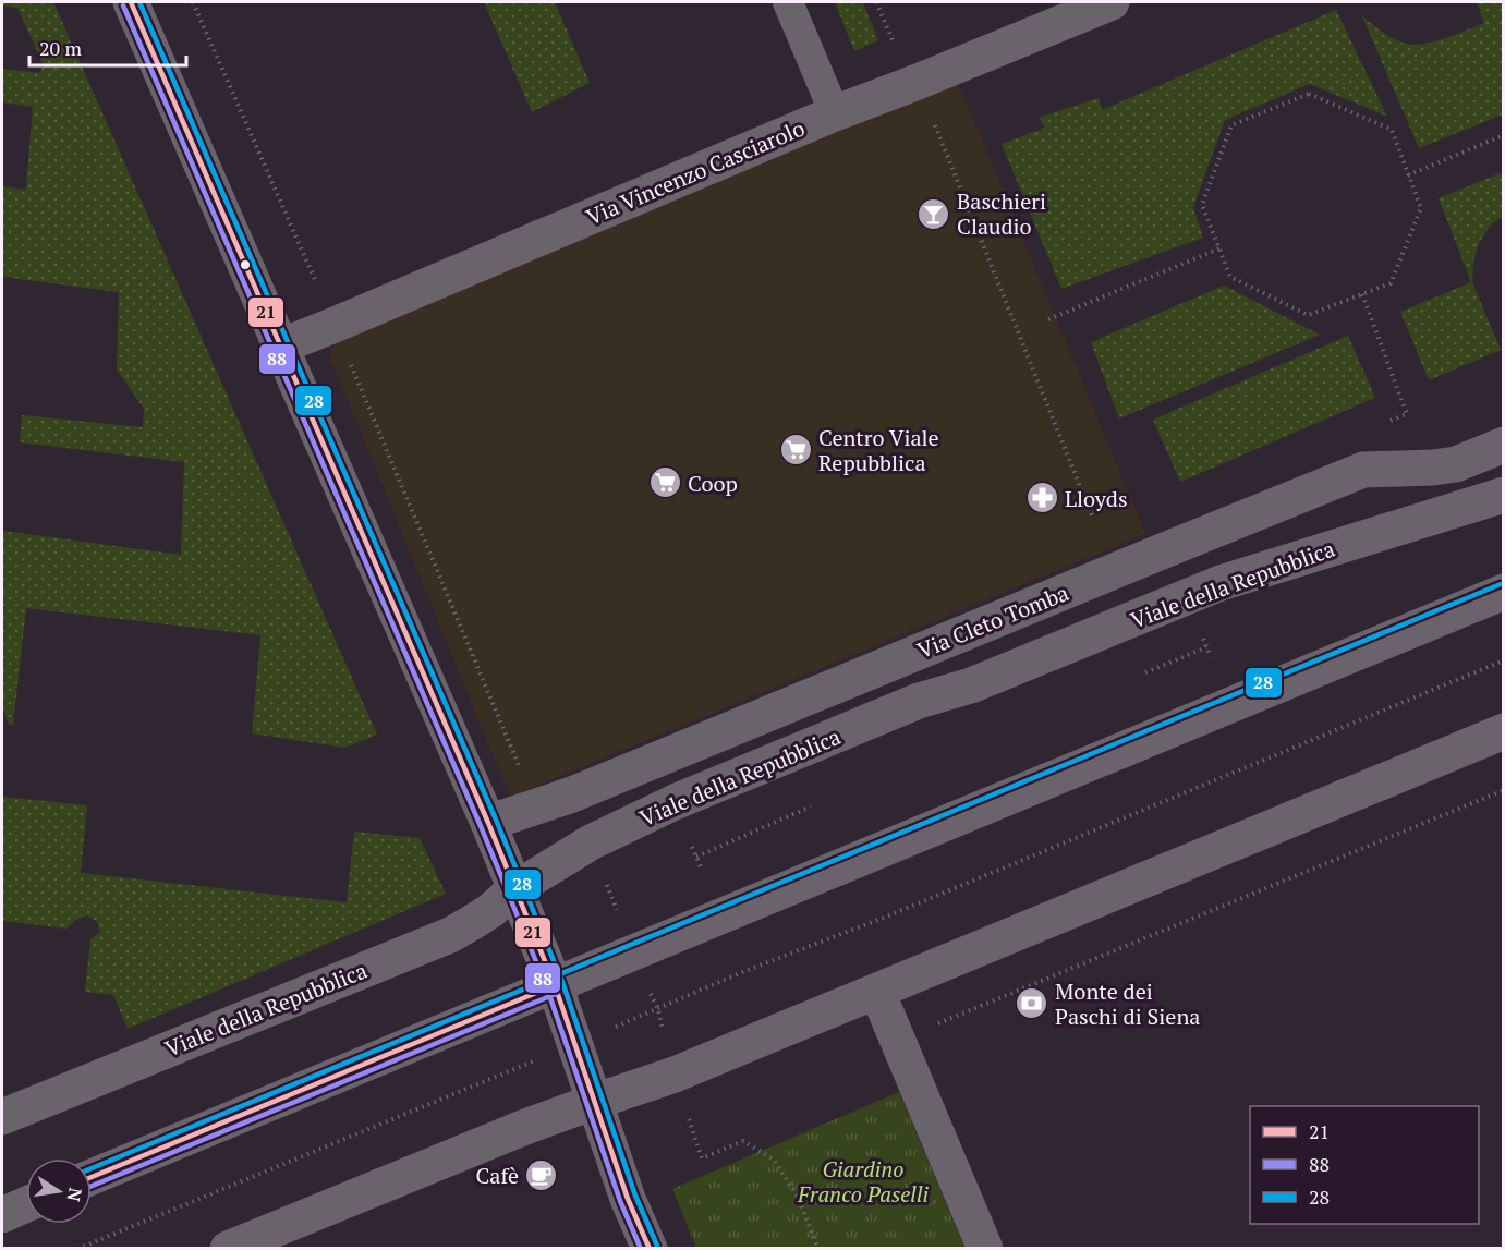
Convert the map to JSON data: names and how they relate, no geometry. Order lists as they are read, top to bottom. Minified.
{"streets":{"street":["Via Vincenzo Casciarolo","Viale della Repubblica","Via Cleto Tomba"]},"parks":["Giardino Franco Paselli"],"places":{"bar":["Baschieri Claudio"],"supermarket":["Centro Viale Repubblica","Coop"],"pharmacy":["Lloyds"],"bank":["Monte dei Paschi di Siena"],"cafe":["Cafè"]},"lines":["transit line 21","transit line 28","transit line 88"],"legend":["21","88","28"],"scale_bar":"20 m","north":"right"}
